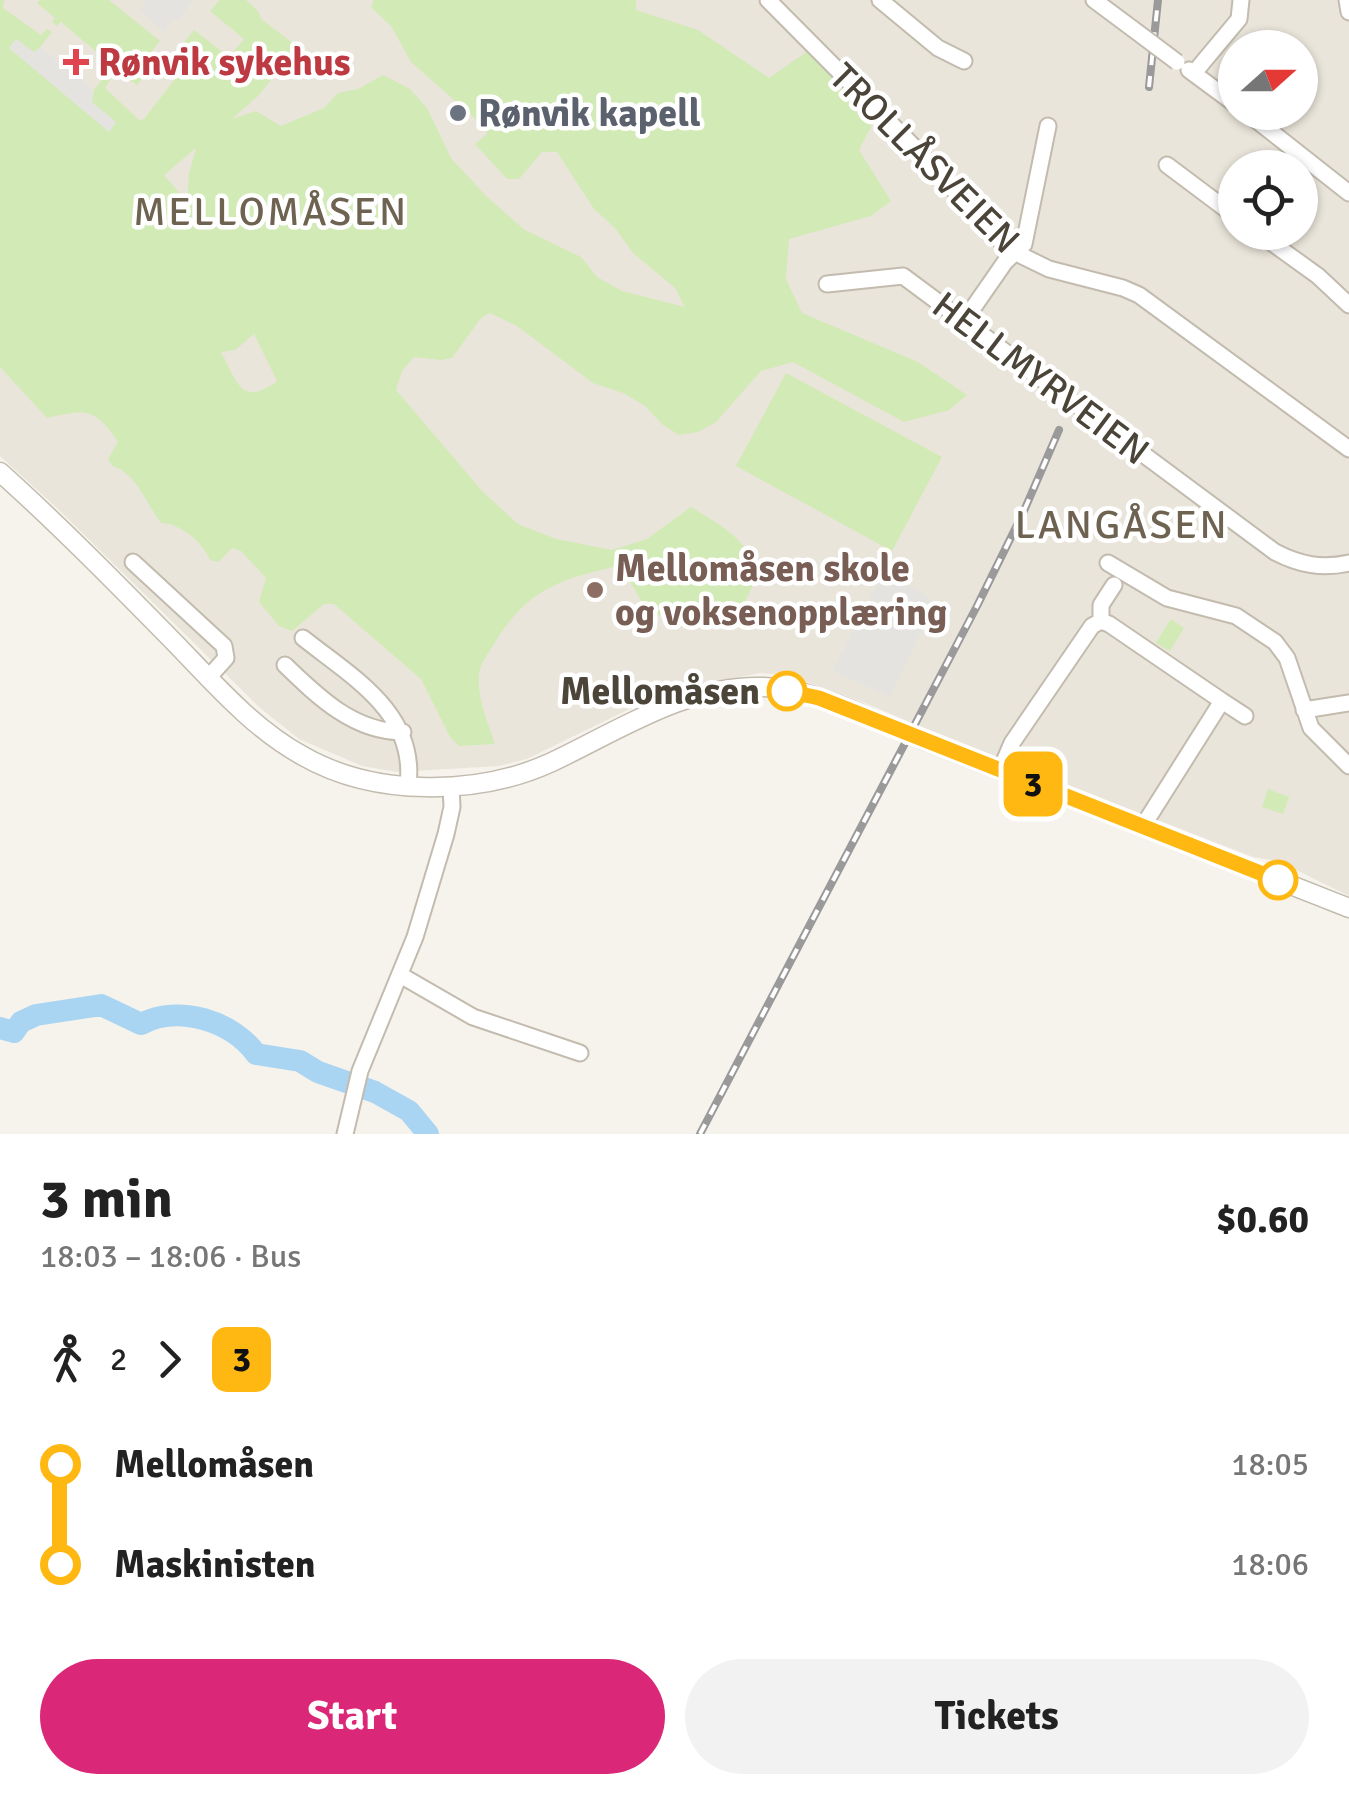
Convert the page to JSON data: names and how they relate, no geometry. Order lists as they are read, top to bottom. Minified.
{"streets":{"street":["TROLLÅSVEIEN","HELLMYRVEIEN"]},"districts":["MELLOMÅSEN","LANGÅSEN"],"places":{"health":["Rønvik sykehus"],"other":["Rønvik kapell","Mellomåsen skole og voksenopplæring","Mellomåsen"]},"lines":["bus line 3"],"north":"right","page":{"on_map":"3","heading":["3 min","18:03 – 18:06 · Bus","$0.60"],"legs":["2","3"],"list":[{"name":"Mellomåsen","value":"18:05"},{"name":"Maskinisten","value":"18:06"}],"buttons":["Start","Tickets"]}}
